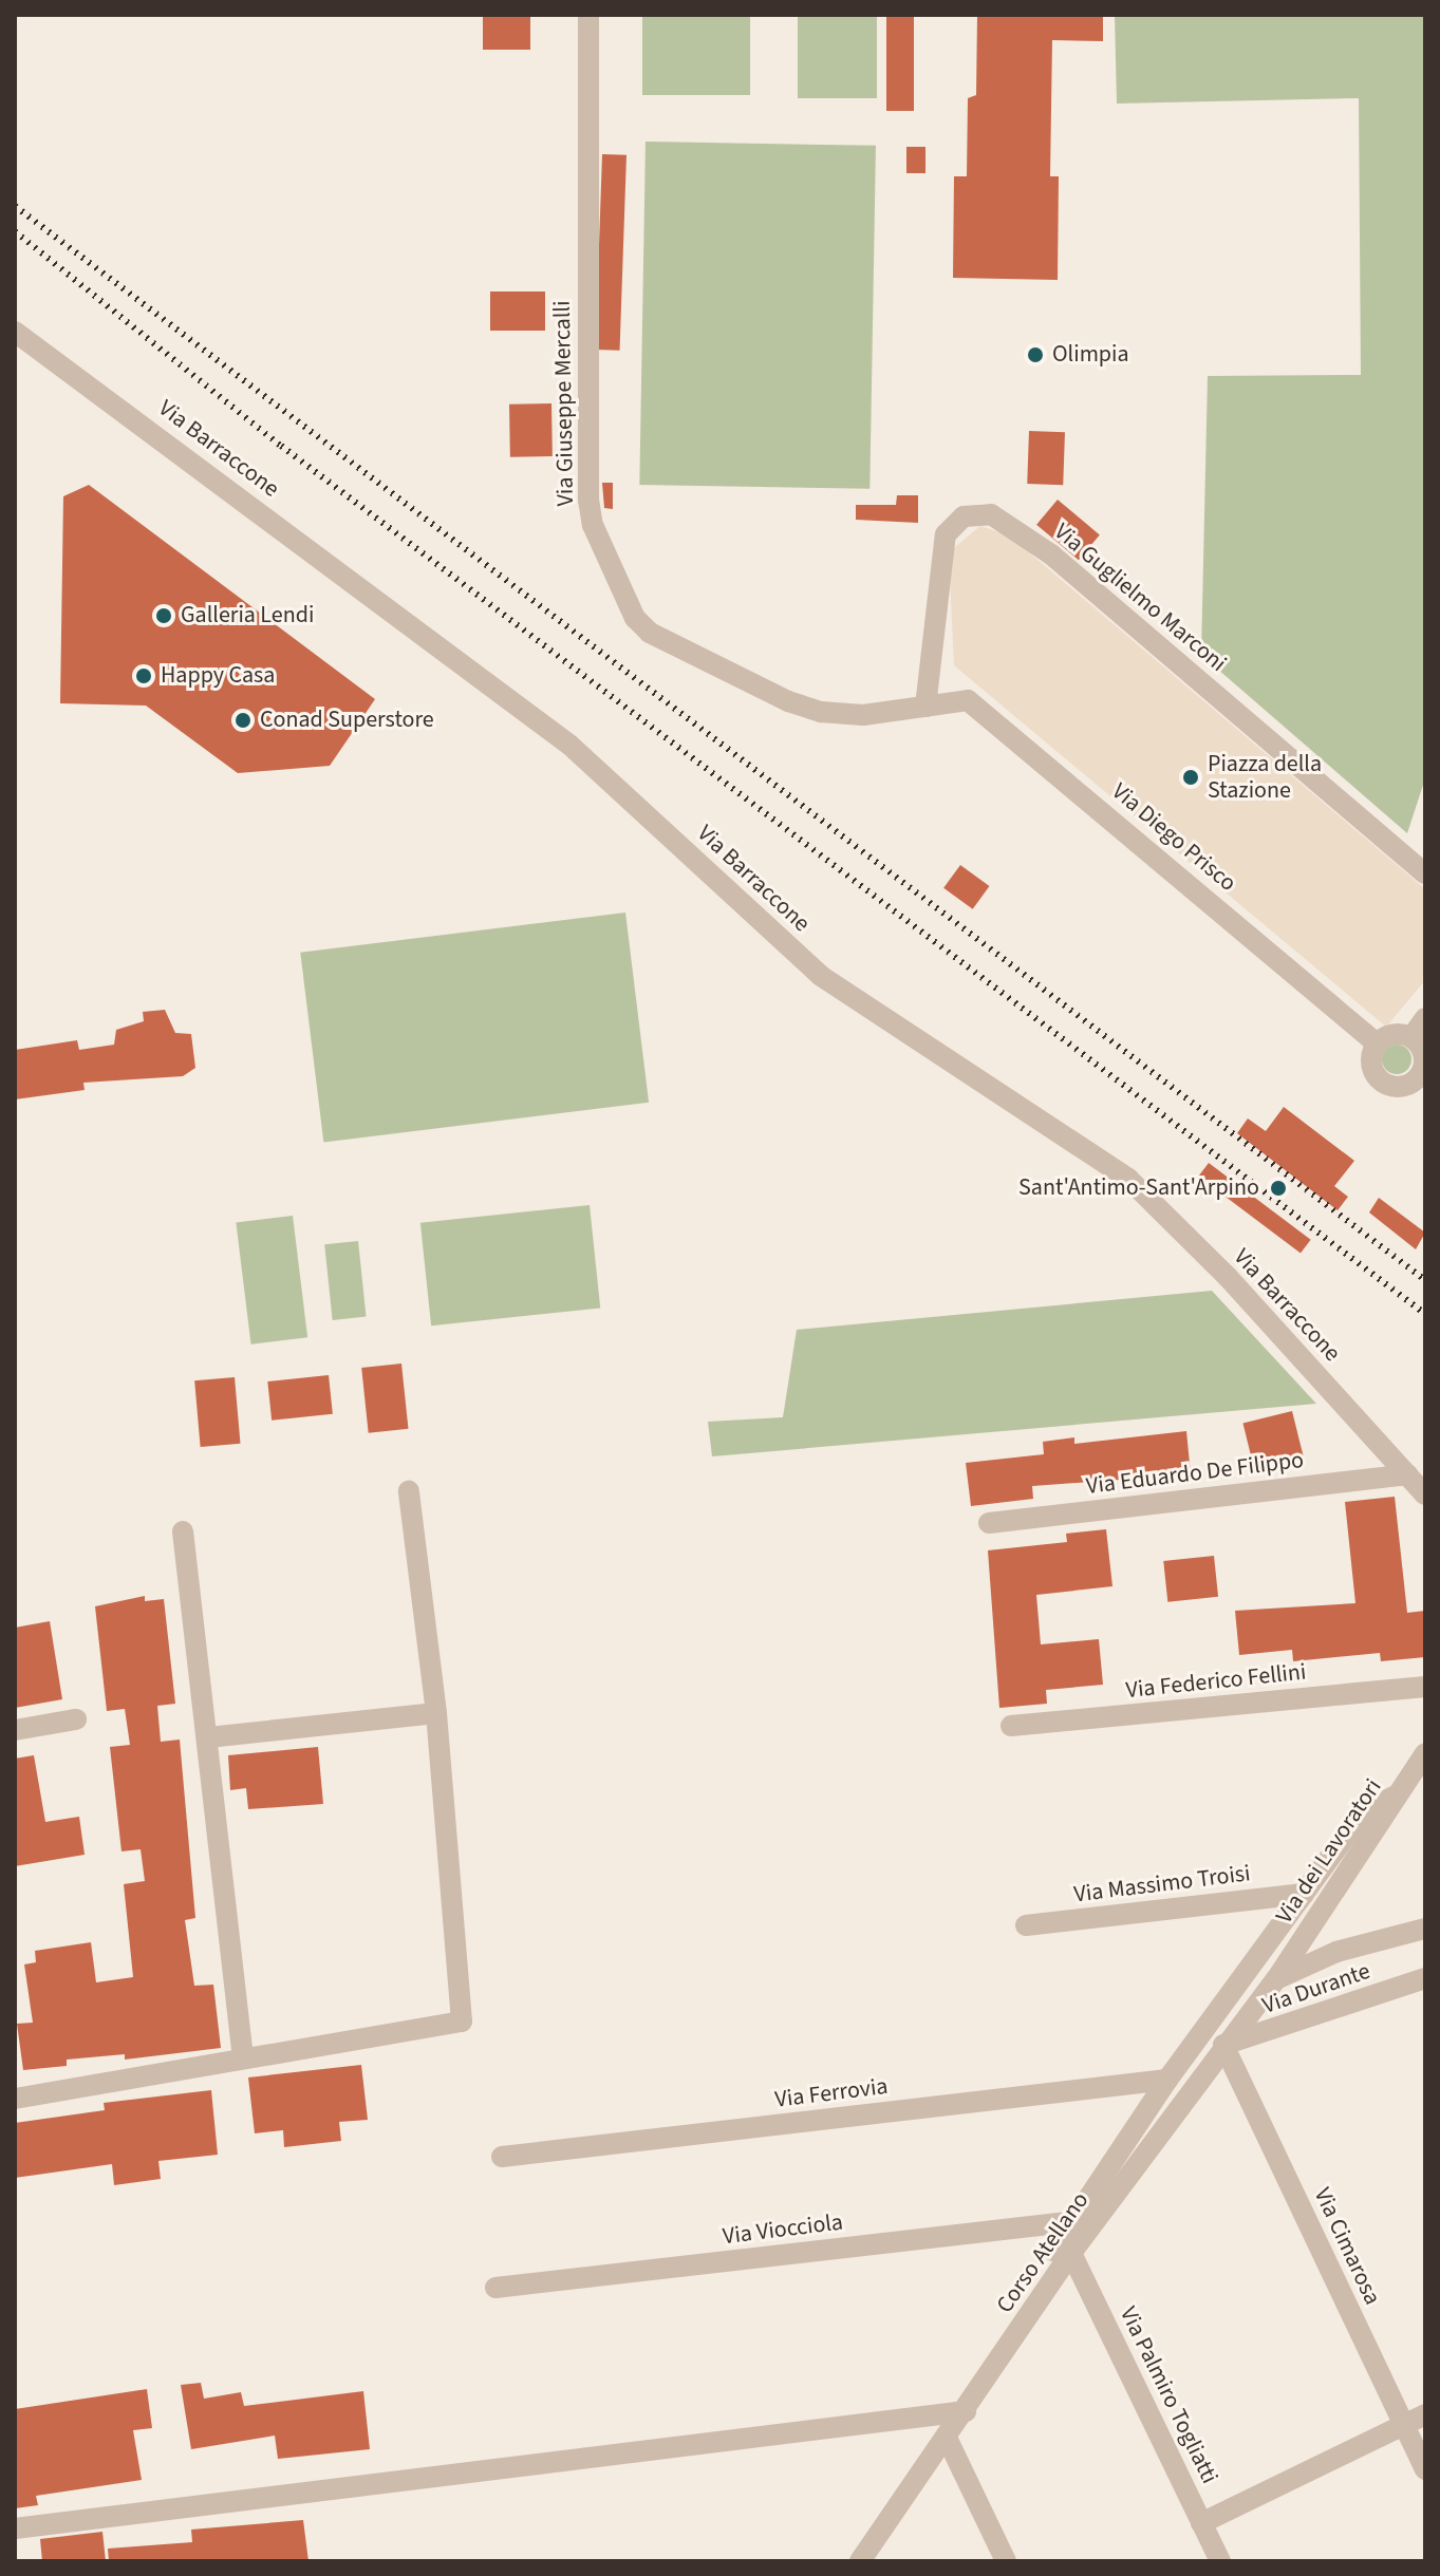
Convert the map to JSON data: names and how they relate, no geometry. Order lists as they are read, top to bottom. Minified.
{"streets":{"street":["Via Giuseppe Mercalli","Via Barraccone","Via Guglielmo Marconi","Via Diego Prisco","Via Eduardo De Filippo","Via Federico Fellini","Via dei Lavoratori","Via Massimo Troisi","Via Durante","Via Ferrovia","Via Viocciola","Via Cimarosa","Corso Atellano","Via Palmiro Togliatti"]},"crossings":[["Via Giuseppe Mercalli","Via Guglielmo Marconi"],["Via Giuseppe Mercalli","Via Diego Prisco"],["Via Barraccone","Via Eduardo De Filippo"],["Via Guglielmo Marconi","Via Diego Prisco"],["Via dei Lavoratori","Corso Atellano"],["Via Durante","Via Cimarosa"],["Via Durante","Corso Atellano"],["Via Viocciola","Via Palmiro Togliatti"],["Via Cimarosa","Corso Atellano"],["Corso Atellano","Via Palmiro Togliatti"]],"places":["Olimpia","Galleria Lendi","Happy Casa","Conad Superstore","Piazza della Stazione","Sant'Antimo-Sant'Arpino"]}
